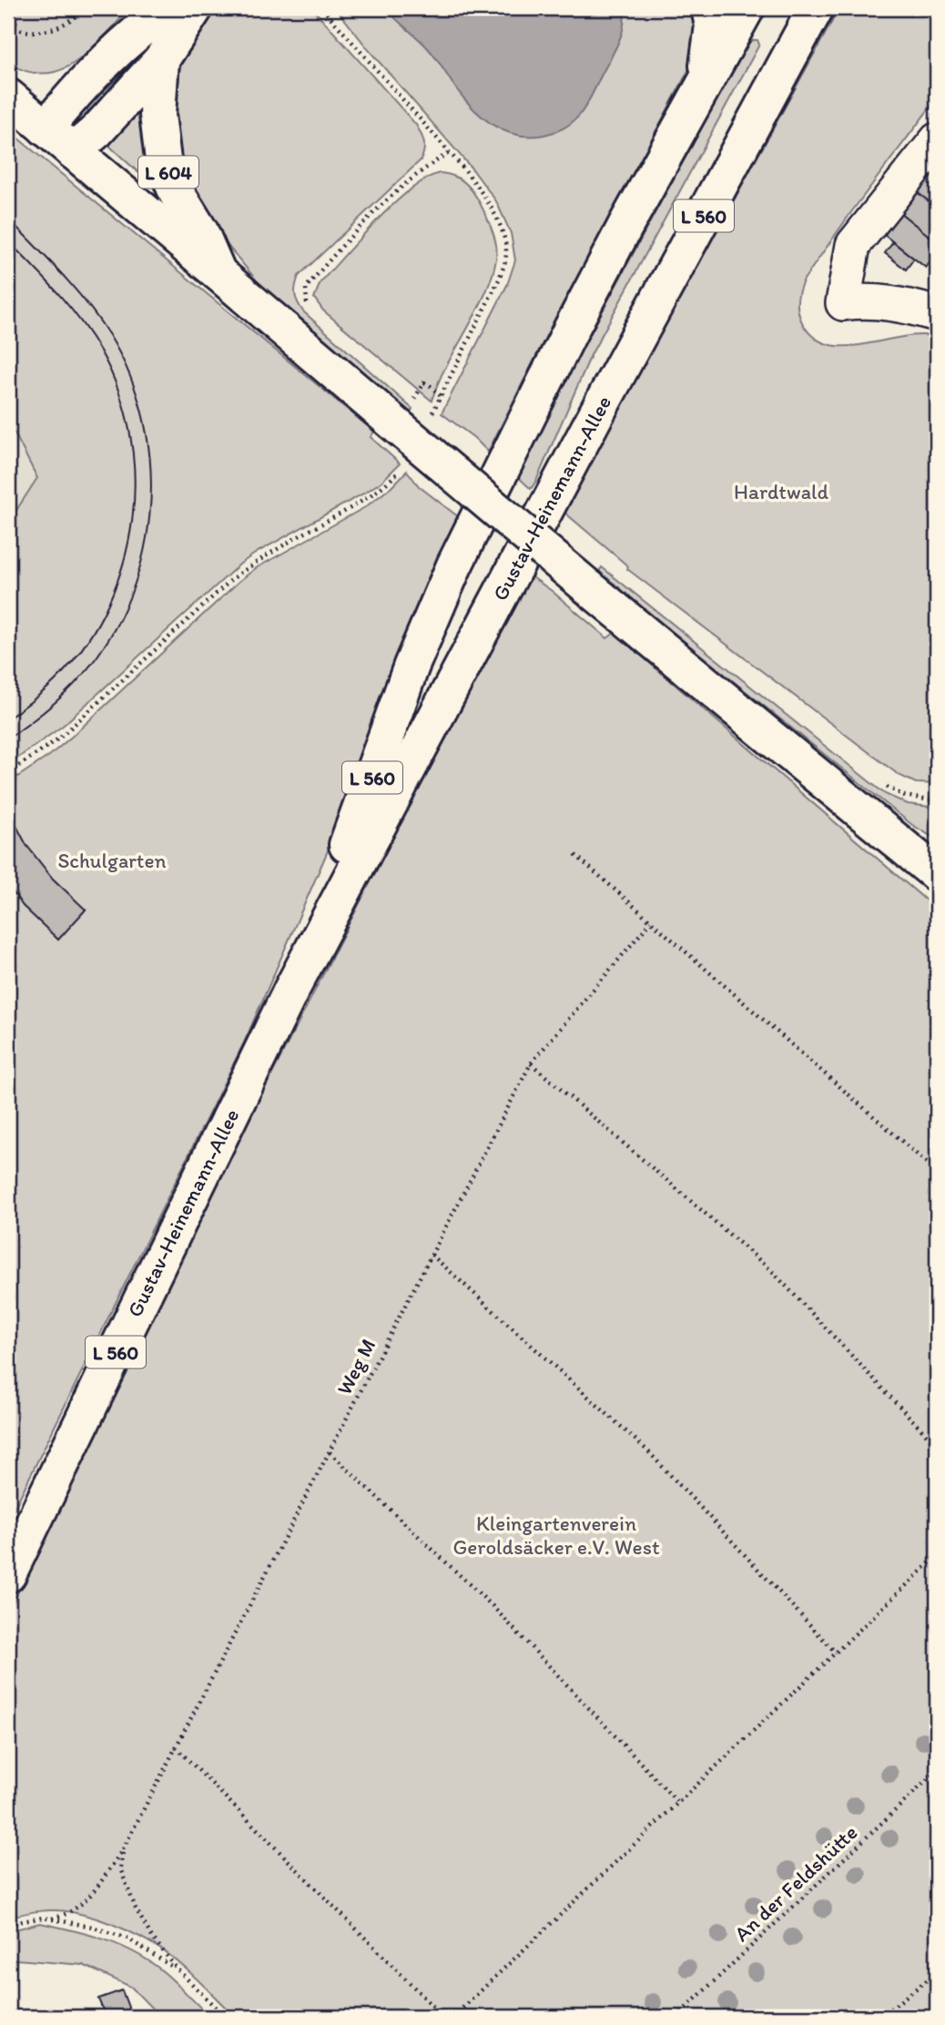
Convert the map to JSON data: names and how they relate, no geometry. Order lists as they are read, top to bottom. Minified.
{"streets":{"main road":["L 604","L 560","Gustav-Heinemann-Allee"],"path":["Weg M","An der Feldshütte"]},"parks":["Hardtwald","Schulgarten","Kleingartenverein Geroldsäcker e.V. West"]}
